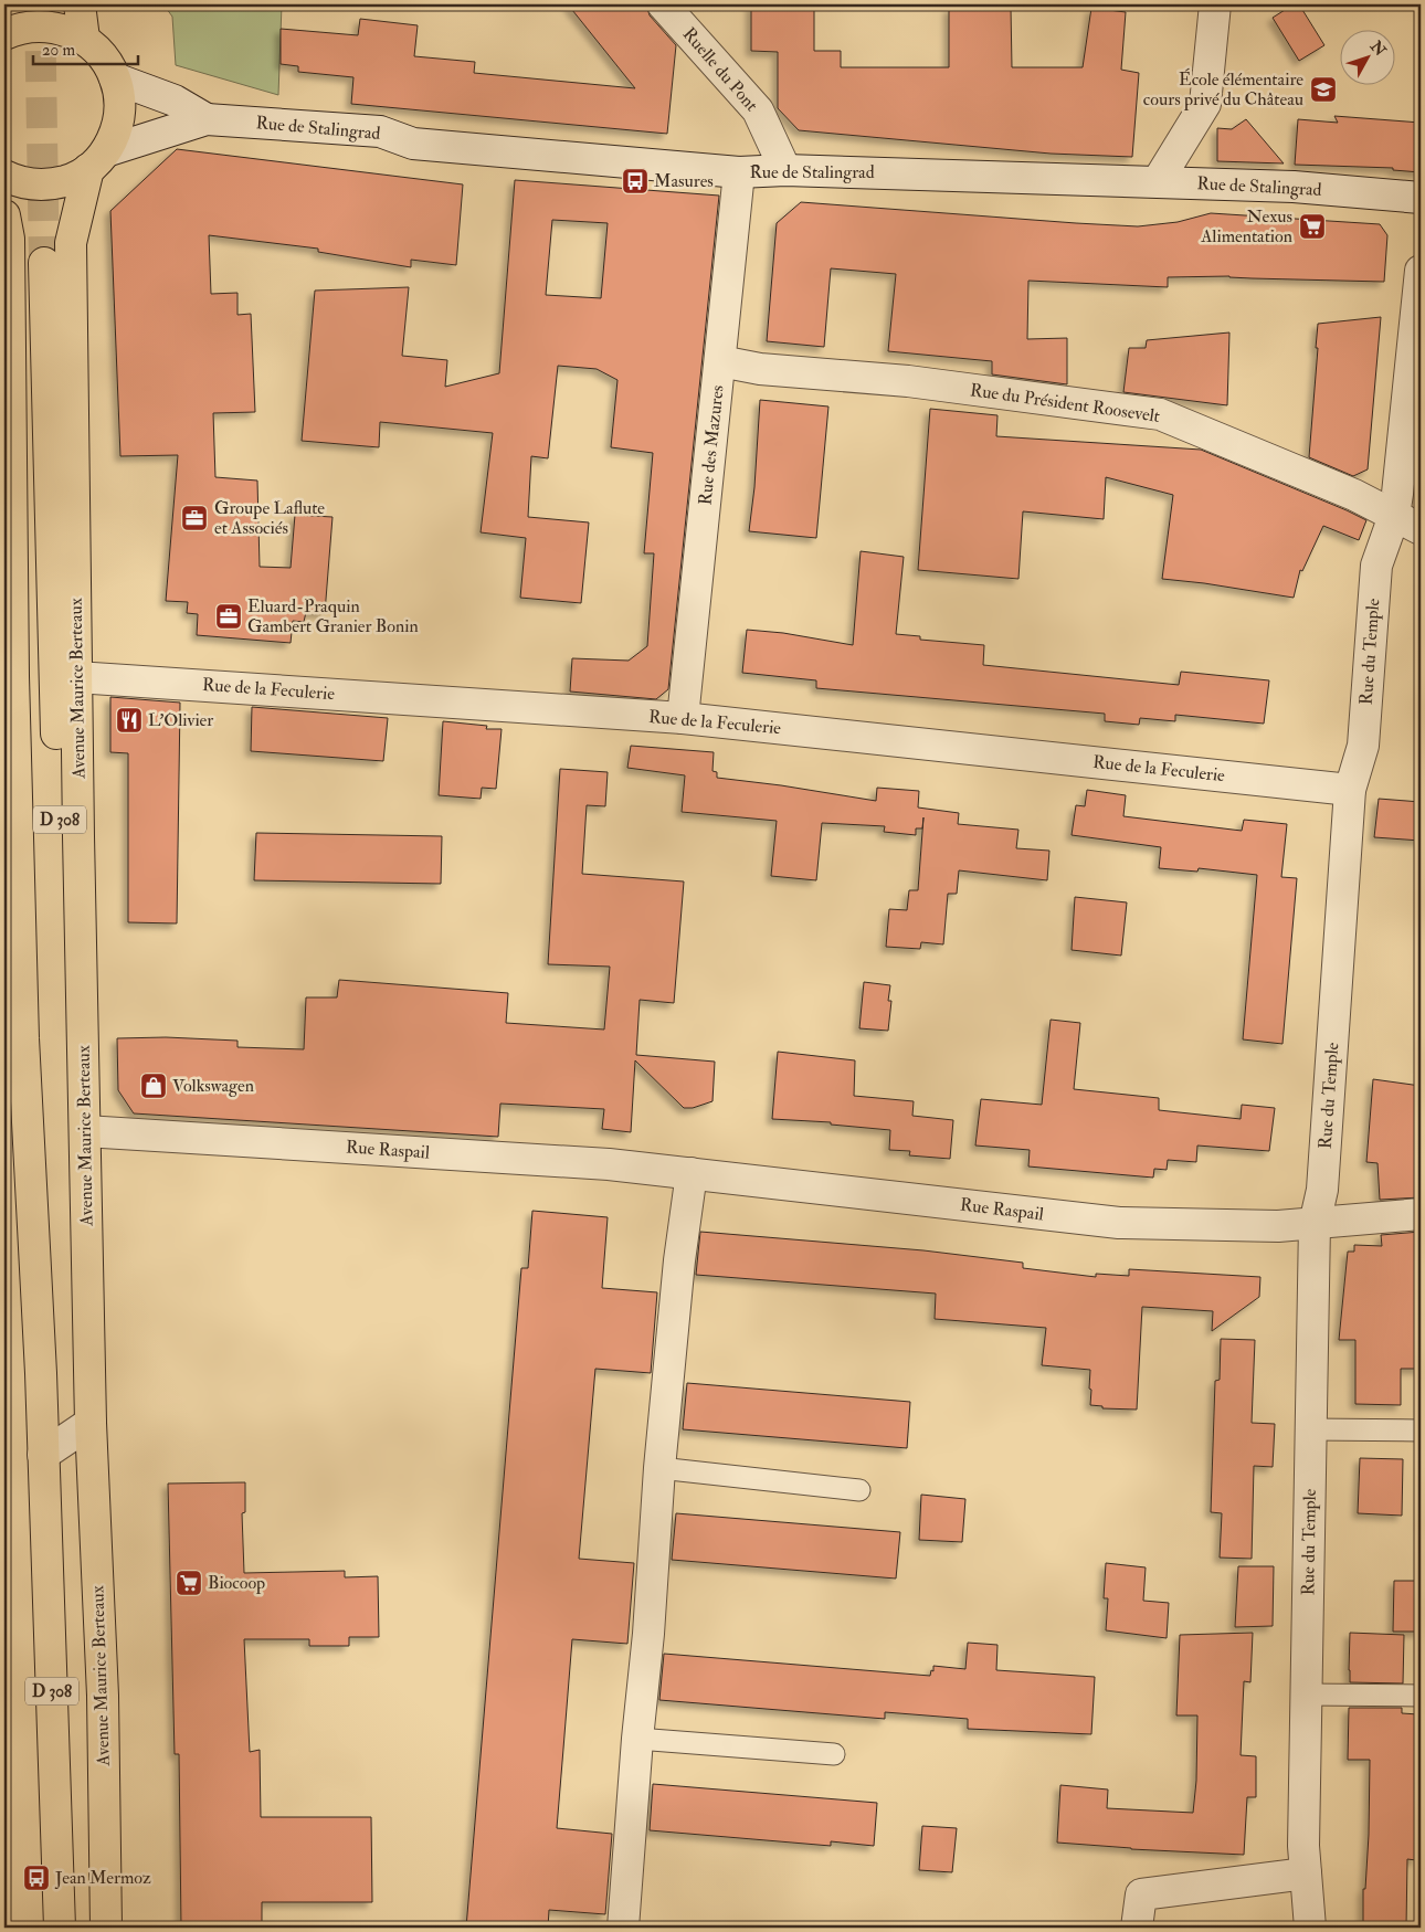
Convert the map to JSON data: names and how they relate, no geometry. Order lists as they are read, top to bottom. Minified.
{"streets":{"main road":["Avenue Maurice Berteaux","D 308"],"street":["Ruelle du Pont","Rue de Stalingrad","Rue du Président Roosevelt","Rue des Mazures","Rue du Temple","Rue de la Feculerie","Rue Raspail"]},"crossings":[["Ruelle du Pont","Rue de Stalingrad"],["Rue de Stalingrad","Rue des Mazures"],["Rue de Stalingrad","Avenue Maurice Berteaux"],["Rue du Président Roosevelt","Rue des Mazures"],["Rue du Président Roosevelt","Rue du Temple"],["Rue des Mazures","Rue de la Feculerie"],["Rue du Temple","Rue de la Feculerie"],["Rue du Temple","Rue Raspail"],["Avenue Maurice Berteaux","Rue de la Feculerie"],["Avenue Maurice Berteaux","Rue Raspail"]],"places":{"school or university":["École élémentaire cours privé du Château"],"bus stop":["Masures","Jean Mermoz"],"supermarket":["Nexus Alimentation","Biocoop"],"office":["Groupe Laflute et Associés","Eluard-Praquin Gambert Granier Bonin"],"restaurant":["L'Olivier"],"shop":["Volkswagen"]},"scale_bar":"20 m","north":"top right"}
